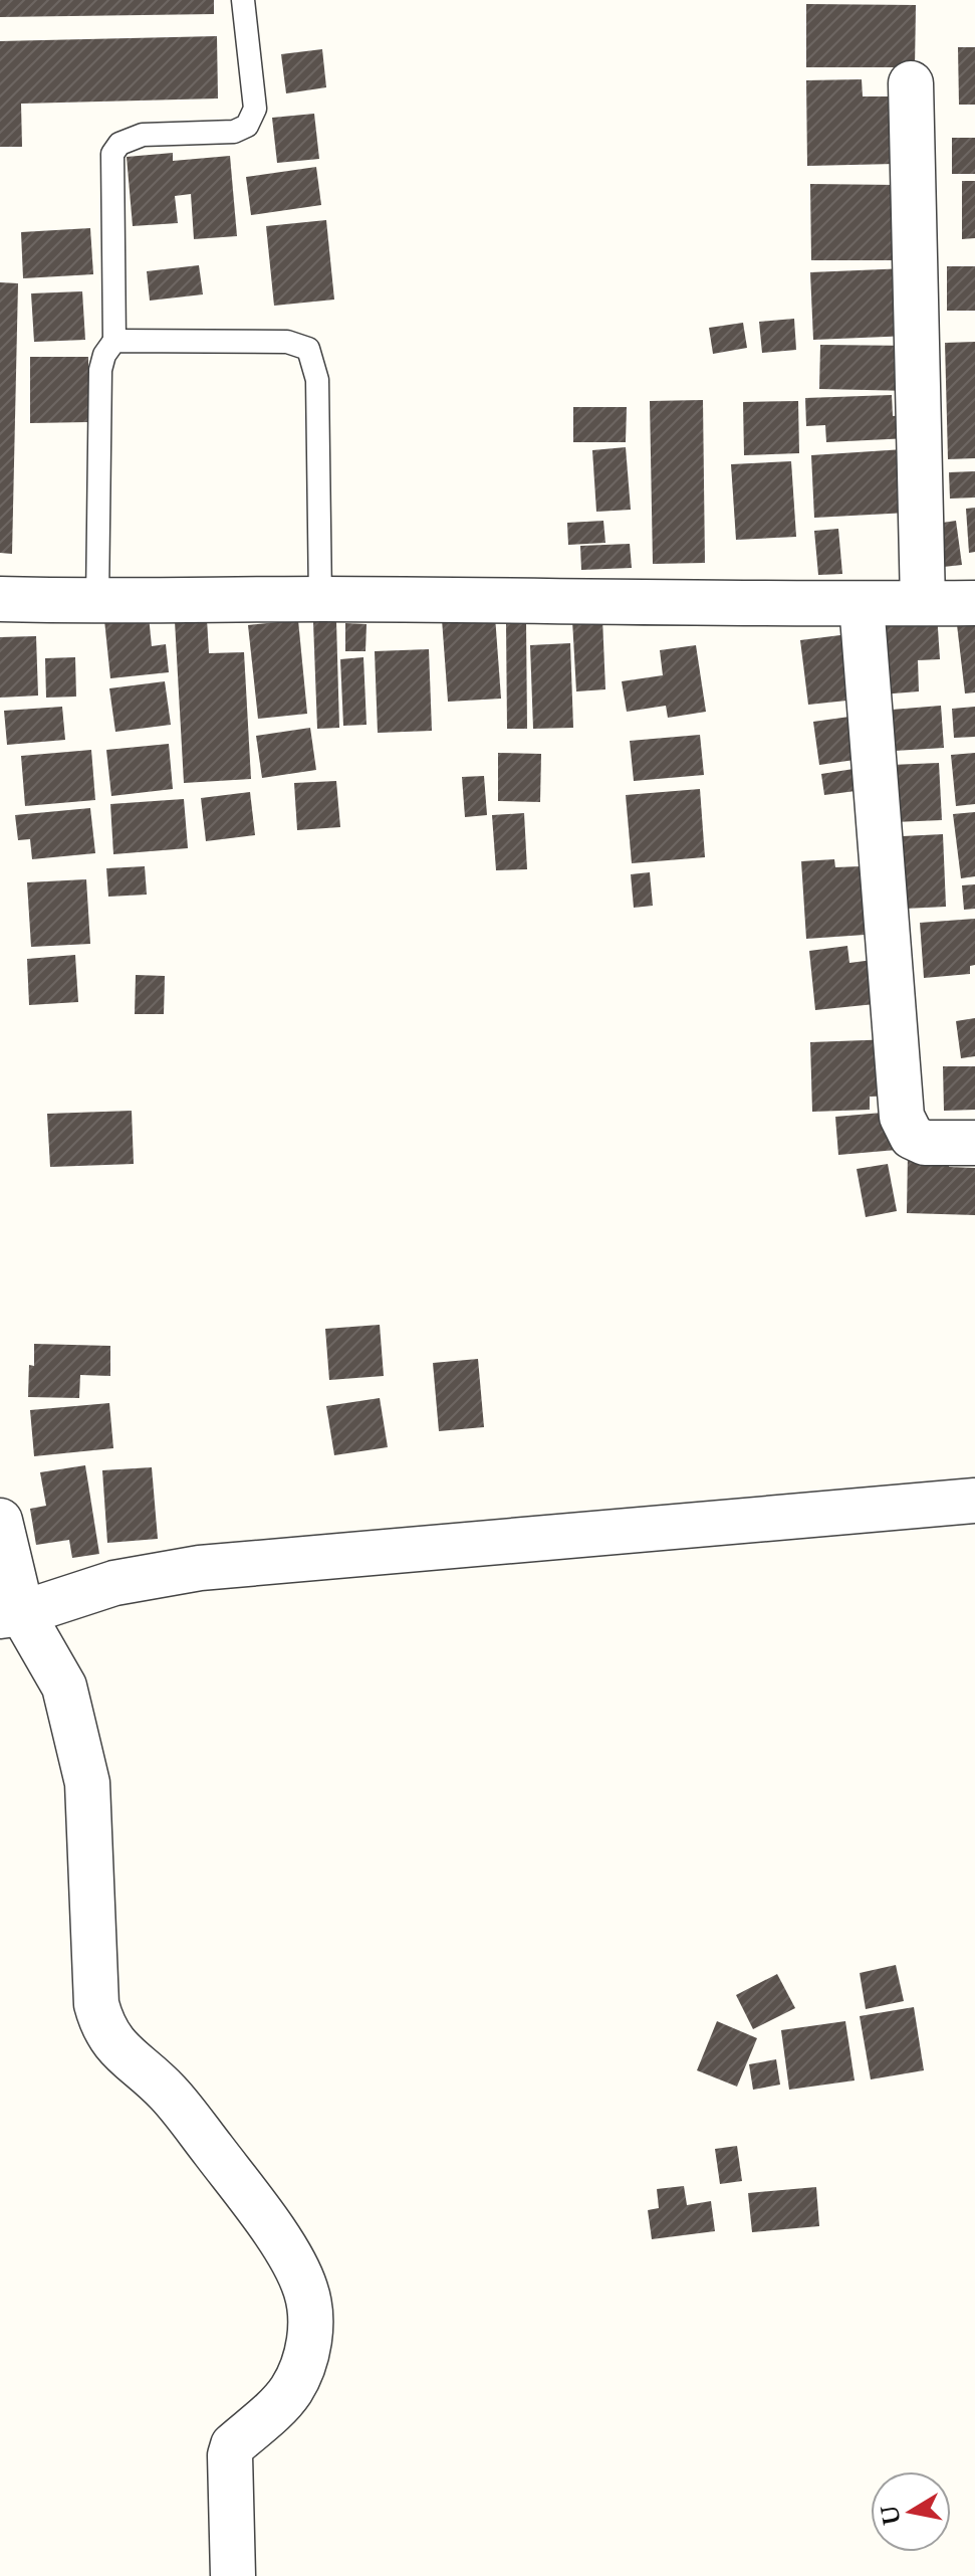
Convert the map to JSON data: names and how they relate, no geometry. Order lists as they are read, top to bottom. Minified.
{"north":"left"}
